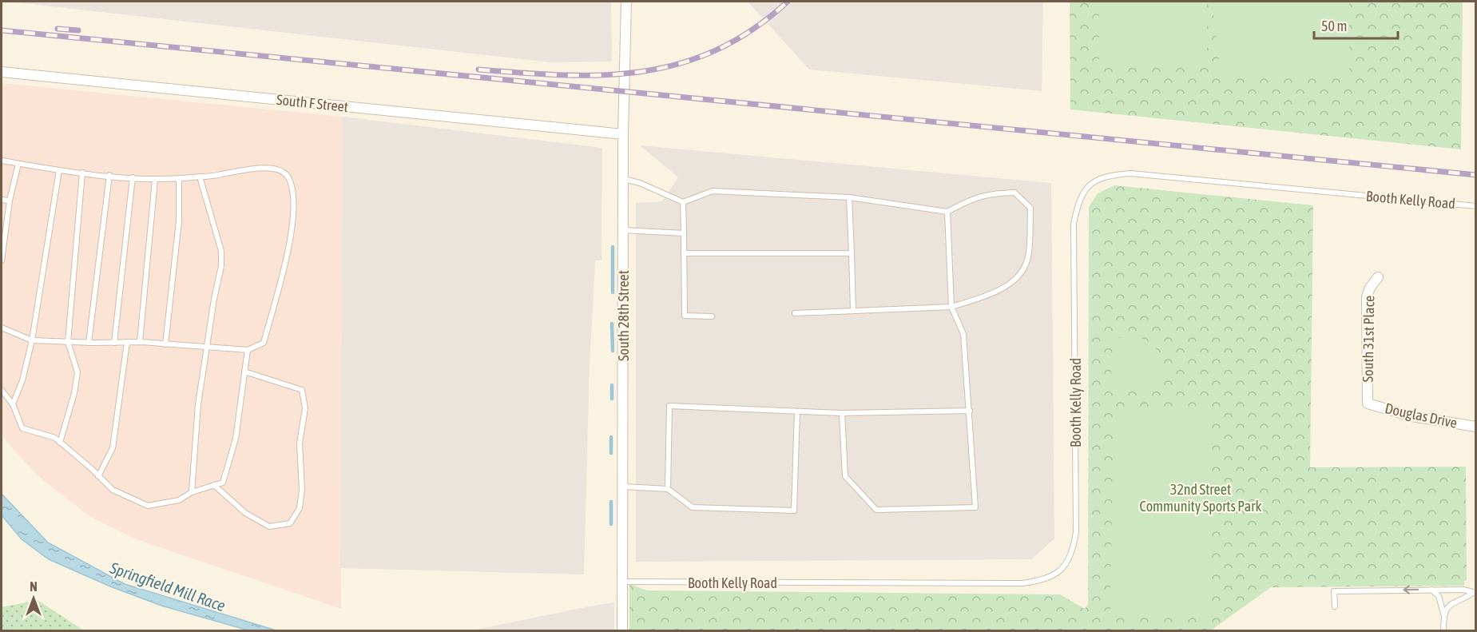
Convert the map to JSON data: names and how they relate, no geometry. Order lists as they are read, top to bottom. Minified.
{"streets":{"street":["South F Street","South 28th Street","South 31st Place","Douglas Drive"],"lane":["Booth Kelly Road"]},"crossings":[["South F Street","South 28th Street"],["Booth Kelly Road","South 28th Street"],["South 31st Place","Douglas Drive"]],"water":["Springfield Mill Race"],"parks":["32nd Street Community Sports Park"],"scale_bar":"50 m","north":"top"}
